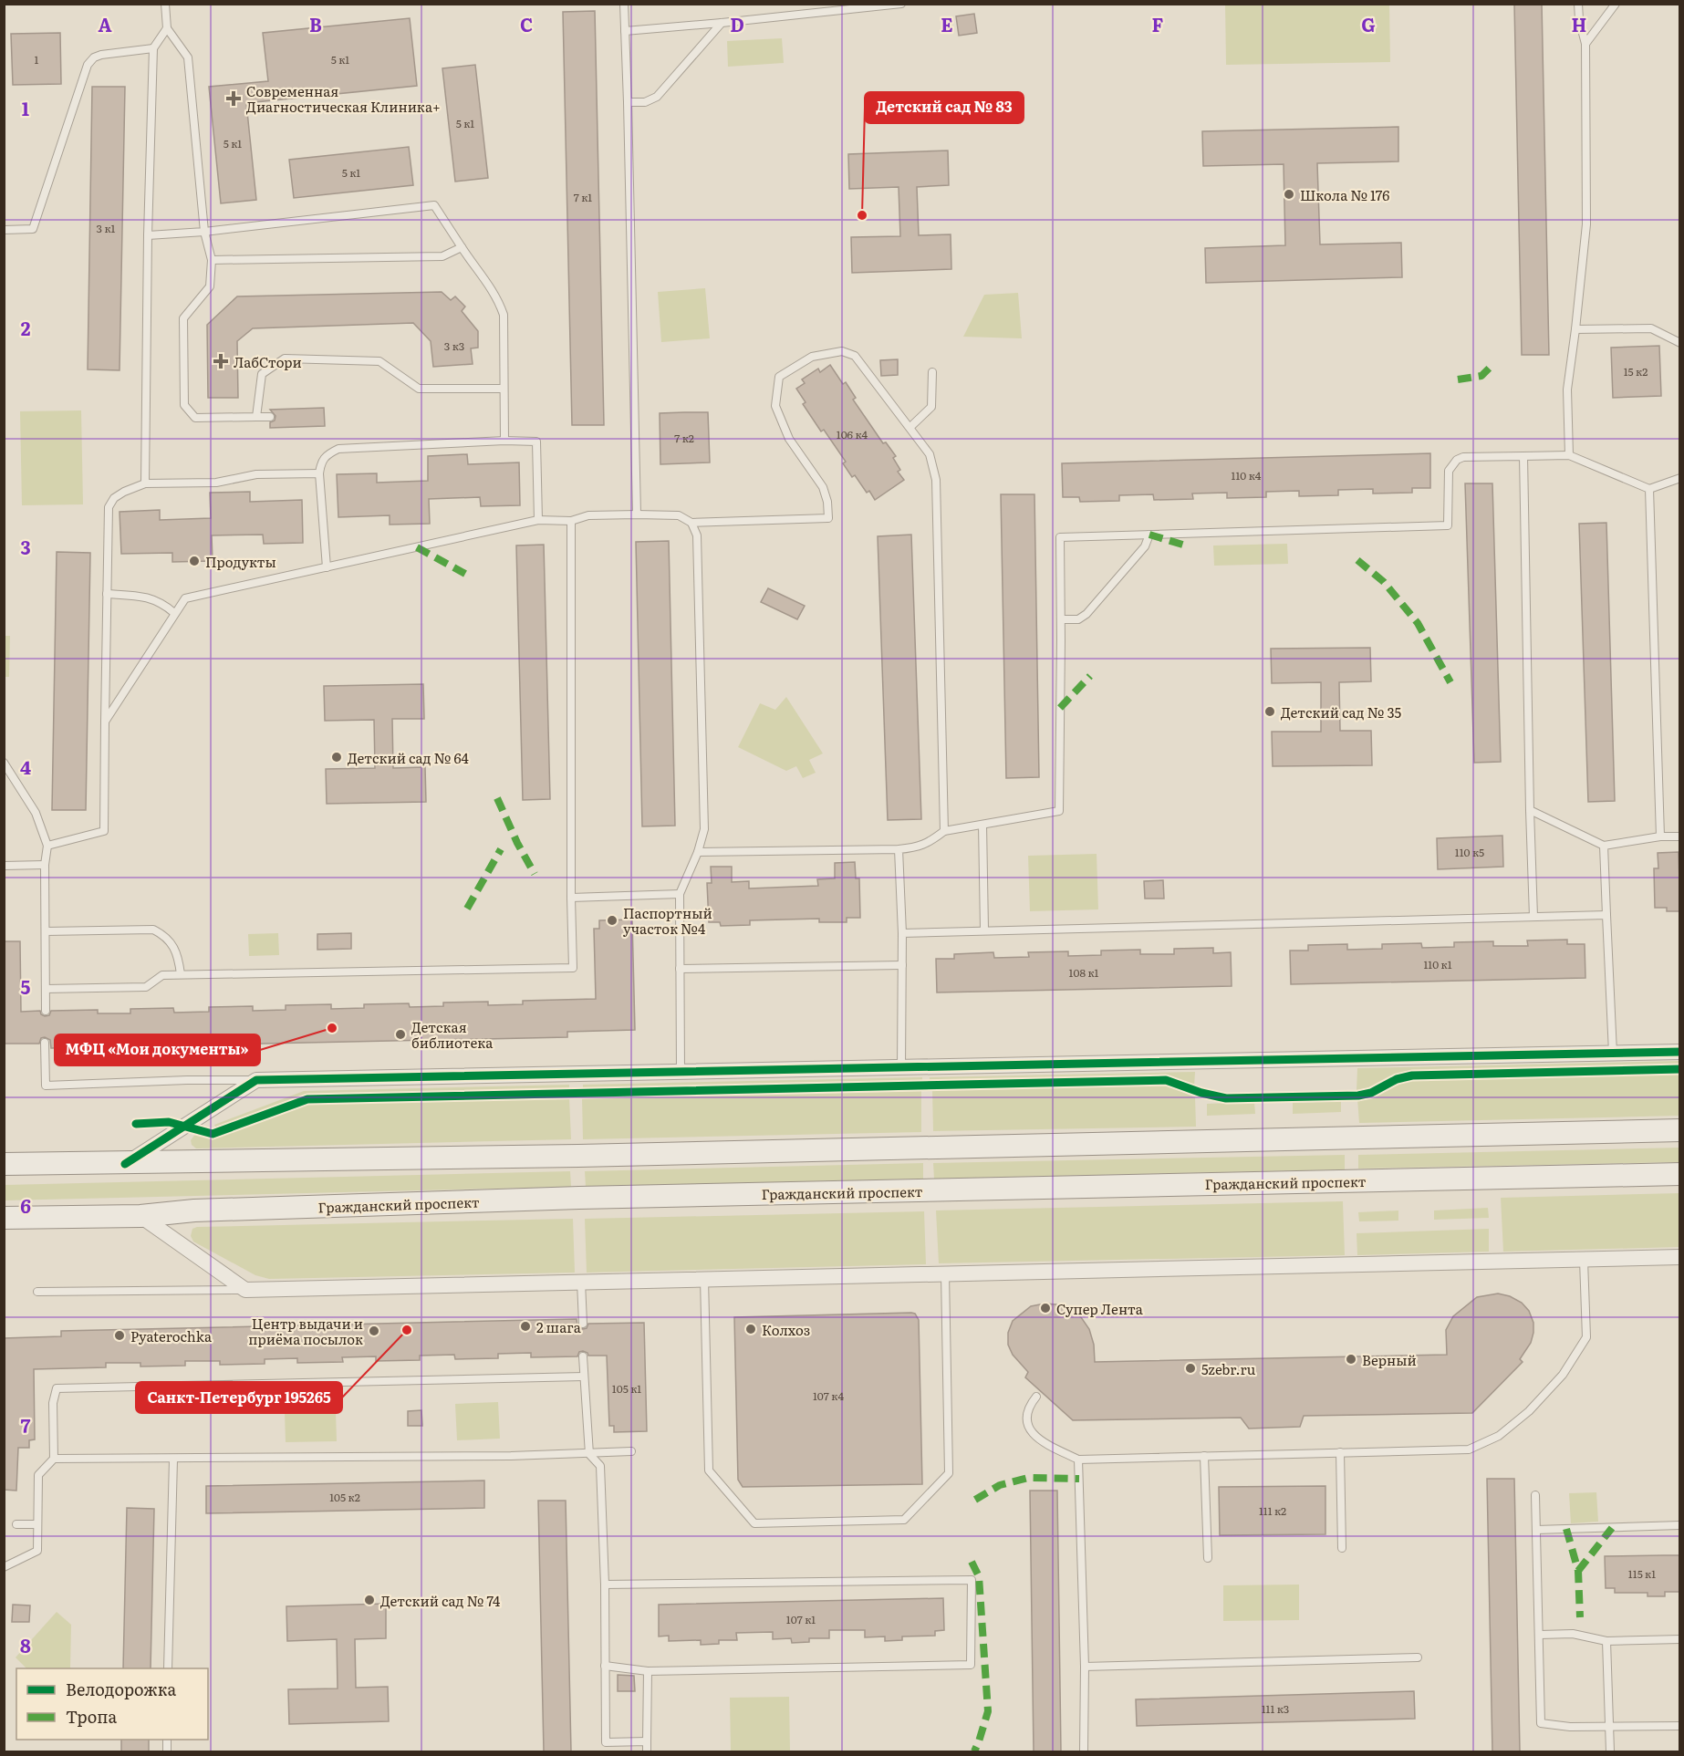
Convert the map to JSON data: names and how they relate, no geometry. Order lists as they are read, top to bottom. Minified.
{"streets":{"main road":["Гражданский проспект"]},"places":{"health":["Современная Диагностическая Клиника+","ЛабСтори"],"other":["Школа № 176","Детский сад № 83","Продукты","Детский сад № 35","Детский сад № 64","Паспортный участок №4","МФЦ «Мои документы»","Детская библиотека","Супер Лента","2 шага","Колхоз","Санкт-Петербург 195265","Центр выдачи и приёма посылок","Pyaterochka","Верный","5zebr.ru","Детский сад № 74"]},"house_numbers":["1","5 к1","5 к1","5 к1","5 к1","7 к1","3 к1","3 к3","15 к2","106 к4","7 к2","110 к4","110 к5","110 к1","108 к1","105 к1","107 к4","105 к2","111 к2","115 к1","107 к1","111 к3"],"legend":["Велодорожка","Тропа"],"grid":{"columns":["A","B","C","D","E","F","G","H"],"rows":["1","2","3","4","5","6","7","8"]}}
